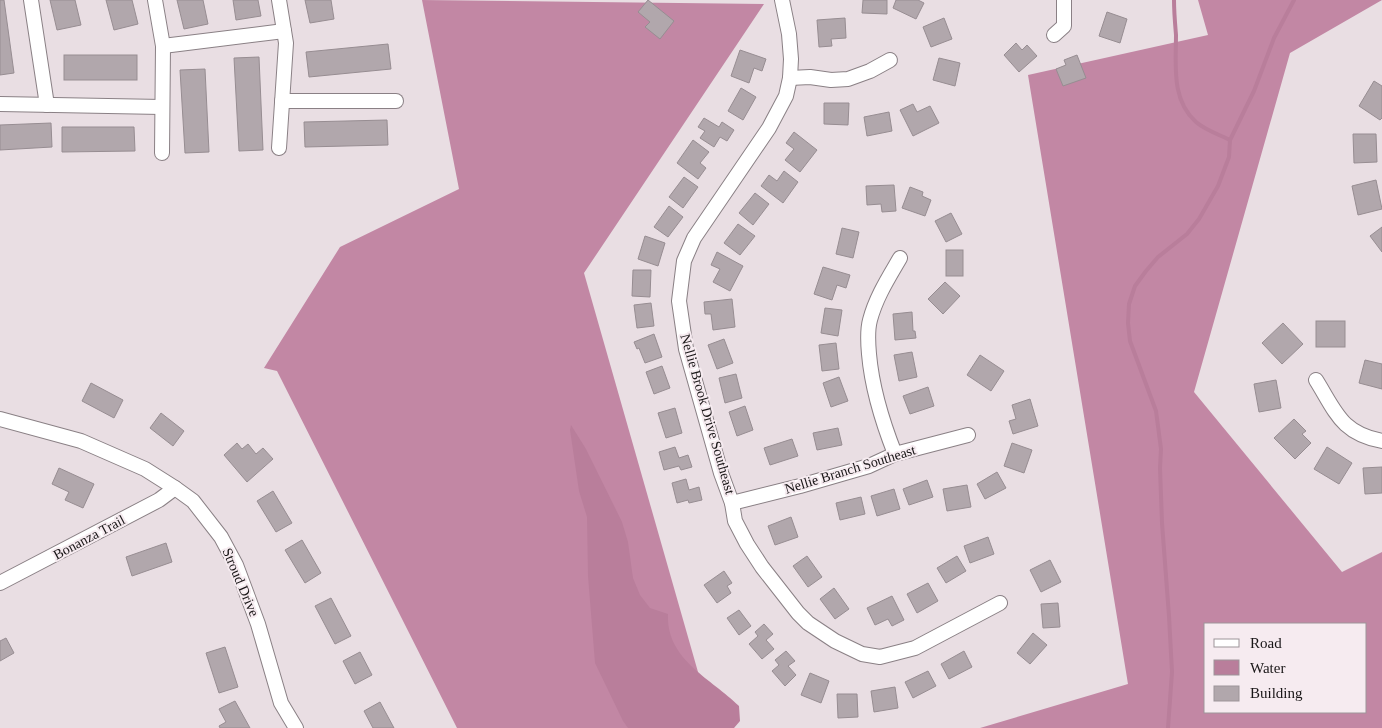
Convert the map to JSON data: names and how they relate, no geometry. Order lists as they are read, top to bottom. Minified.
{"streets":{"street":["Nellie Brook Drive Southeast","Nellie Branch Southeast","Bonanza Trail","Stroud Drive"]},"crossings":[["Nellie Brook Drive Southeast","Nellie Branch Southeast"],["Bonanza Trail","Stroud Drive"]],"legend":["Road","Water","Building"]}
